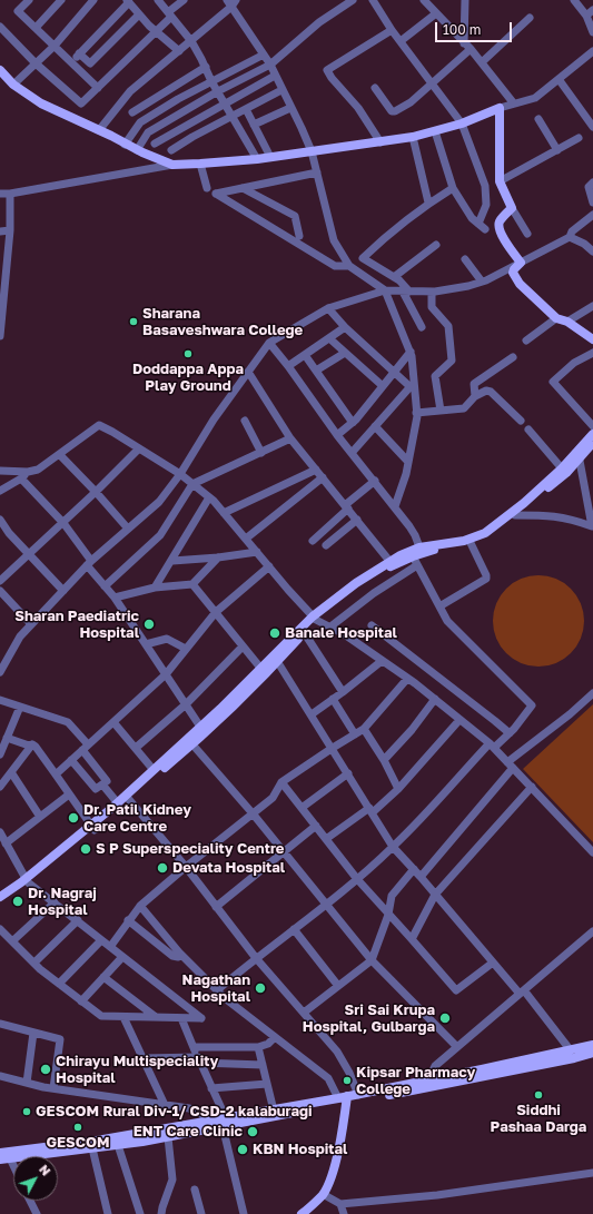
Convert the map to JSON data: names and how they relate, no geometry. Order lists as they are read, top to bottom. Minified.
{"places":["Sharana Basaveshwara College","Doddappa Appa Play Ground","Sharan Paediatric Hospital","Banale Hospital","Dr. Patil Kidney Care Centre","S P Superspeciality Centre","Devata Hospital","Dr. Nagraj Hospital","Nagathan Hospital","Sri Sai Krupa Hospital, Gulbarga","Chirayu Multispeciality Hospital","Kipsar Pharmacy College","Siddhi Pashaa Darga","GESCOM Rural Div-1/ CSD-2 kalaburagi","GESCOM","ENT Care Clinic","KBN Hospital"],"scale_bar":"100 m","north":"top right"}
